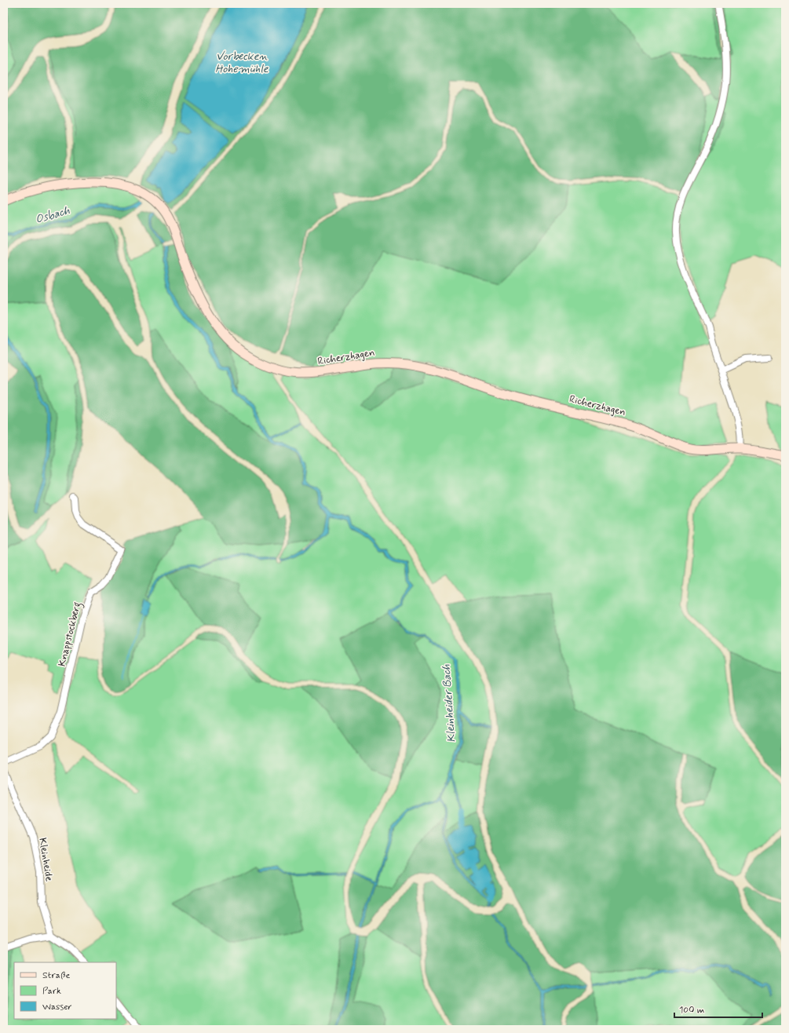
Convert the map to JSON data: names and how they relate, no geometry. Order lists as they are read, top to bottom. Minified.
{"streets":{"street":["Richerzhagen","Knappstockberg","Kleinheide"]},"water":["Vorbecken Hohemühle","Osbach","Kleinheider Bach"],"legend":["Straße","Park","Wasser"],"scale_bar":"100 m"}
